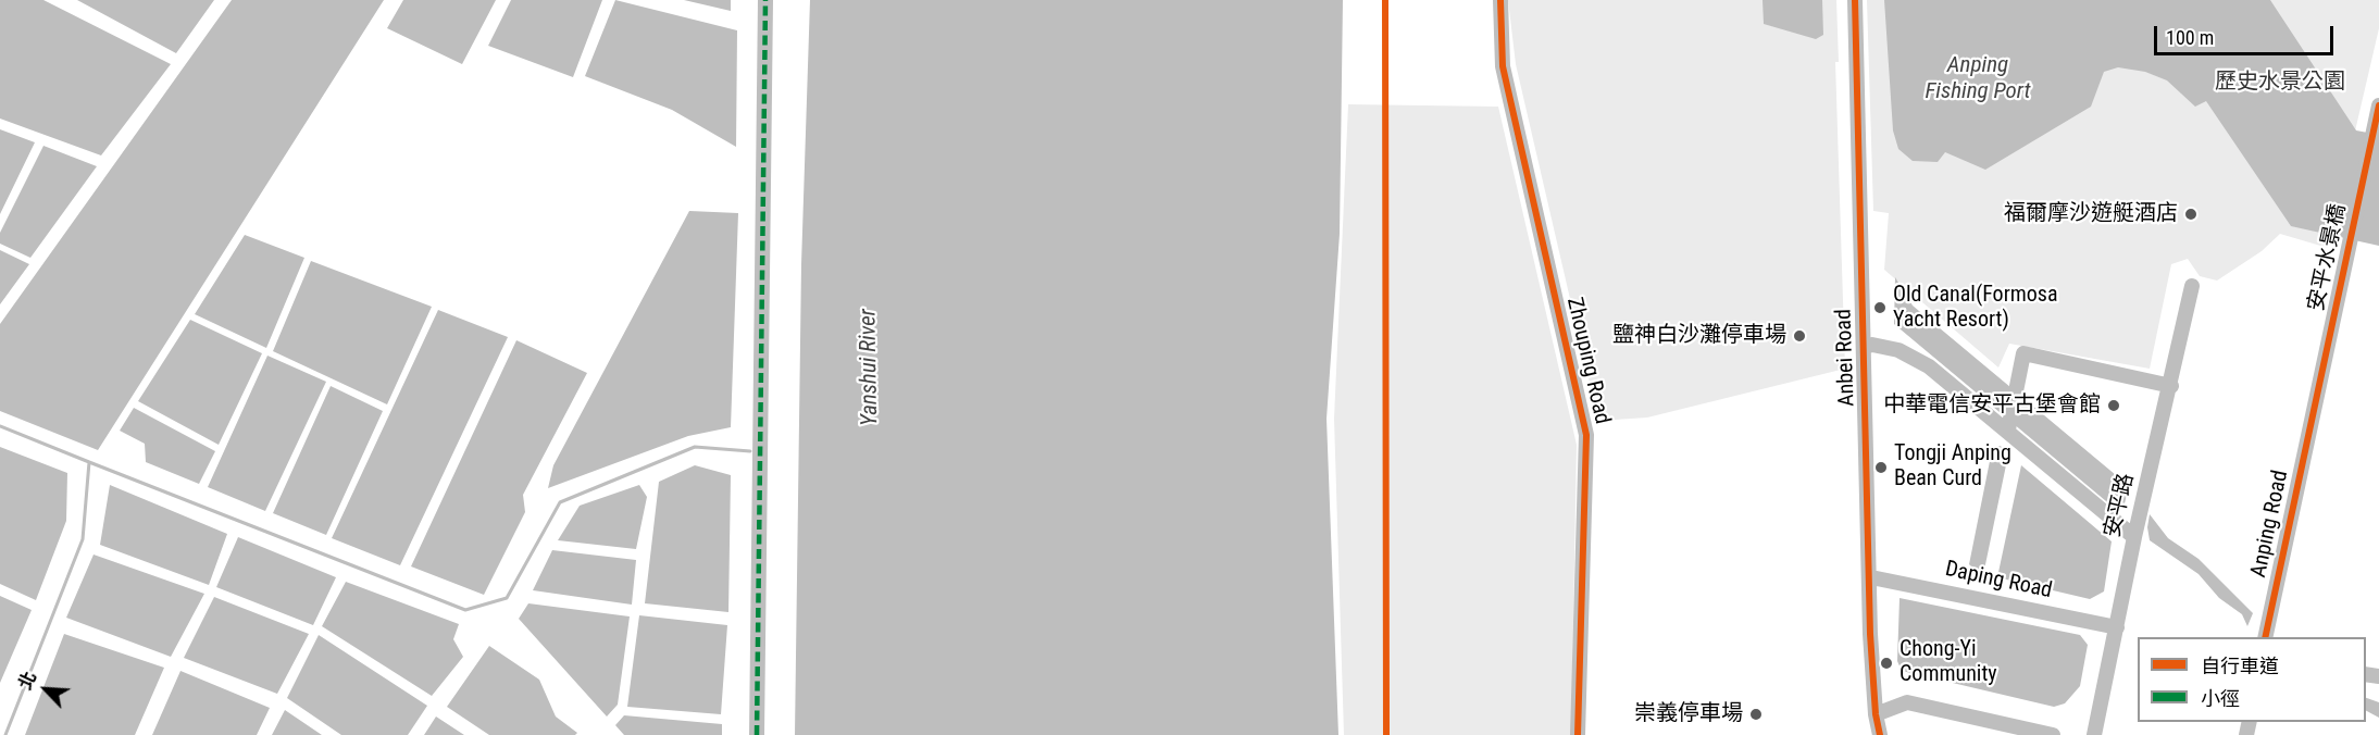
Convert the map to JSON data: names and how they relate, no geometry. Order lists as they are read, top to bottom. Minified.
{"streets":{"street":["安平水景橋","Anbei Road","Zhouping Road","安平路","Anping Road","Daping Road"]},"crossings":[["安平水景橋","Anping Road"],["Anbei Road","Daping Road"],["安平路","Daping Road"]],"water":["Anping Fishing Port","Yanshui River"],"parks":["歷史水景公園"],"places":["福爾摩沙遊艇酒店","Old Canal(Formosa Yacht Resort)","鹽神白沙灘停車場","中華電信安平古堡會館","Tongji Anping Bean Curd","Chong-Yi Community","崇義停車場"],"legend":["自行車道","小徑"],"scale_bar":"100 m","north":"top left"}
